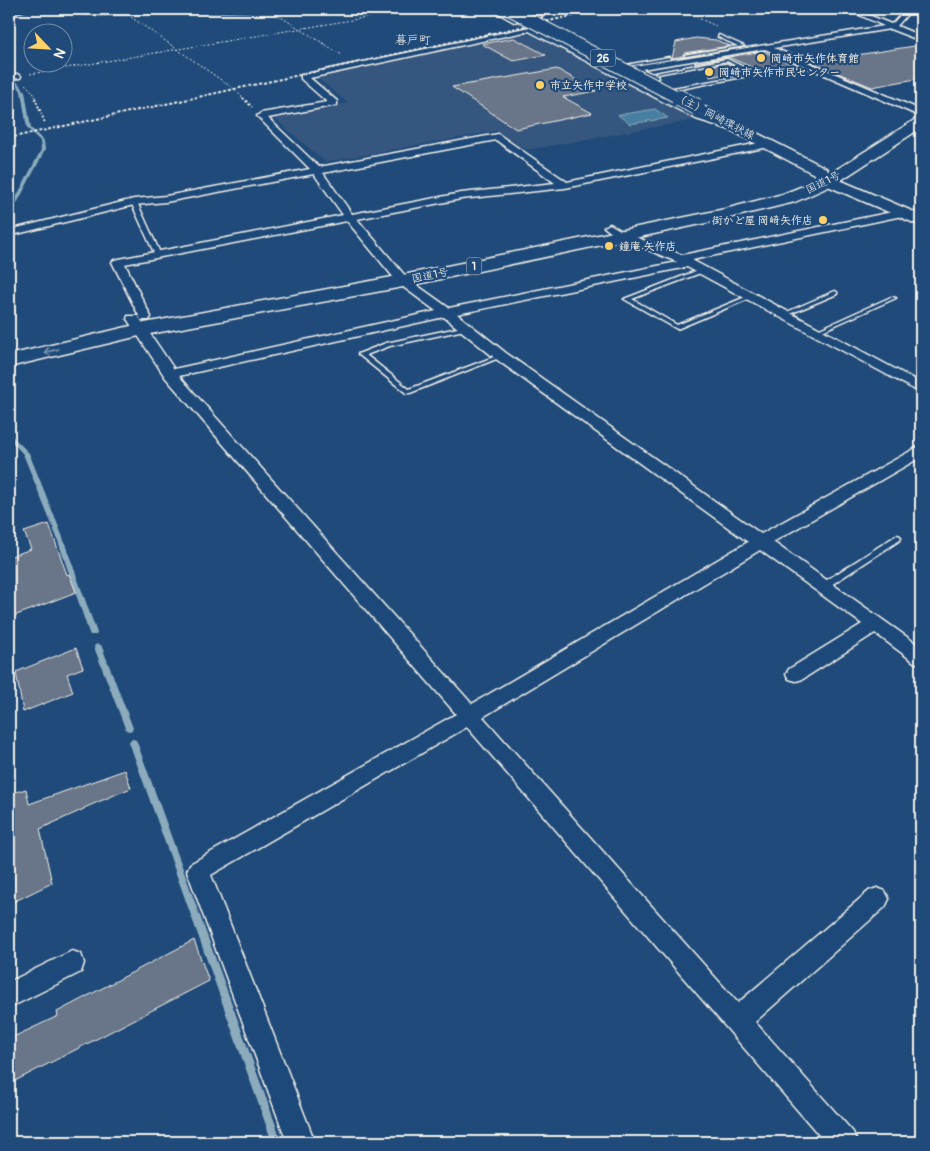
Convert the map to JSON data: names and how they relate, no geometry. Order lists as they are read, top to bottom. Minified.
{"streets":{"main road":["26","（主）岡崎環状線","国道1号","1"]},"crossings":[["（主）岡崎環状線","国道1号"]],"districts":["暮戸町"],"places":["岡崎市矢作体育館","岡崎市矢作市民センター","市立矢作中学校","街かど屋 岡崎矢作店","鐘庵 矢作店"],"north":"bottom right"}
